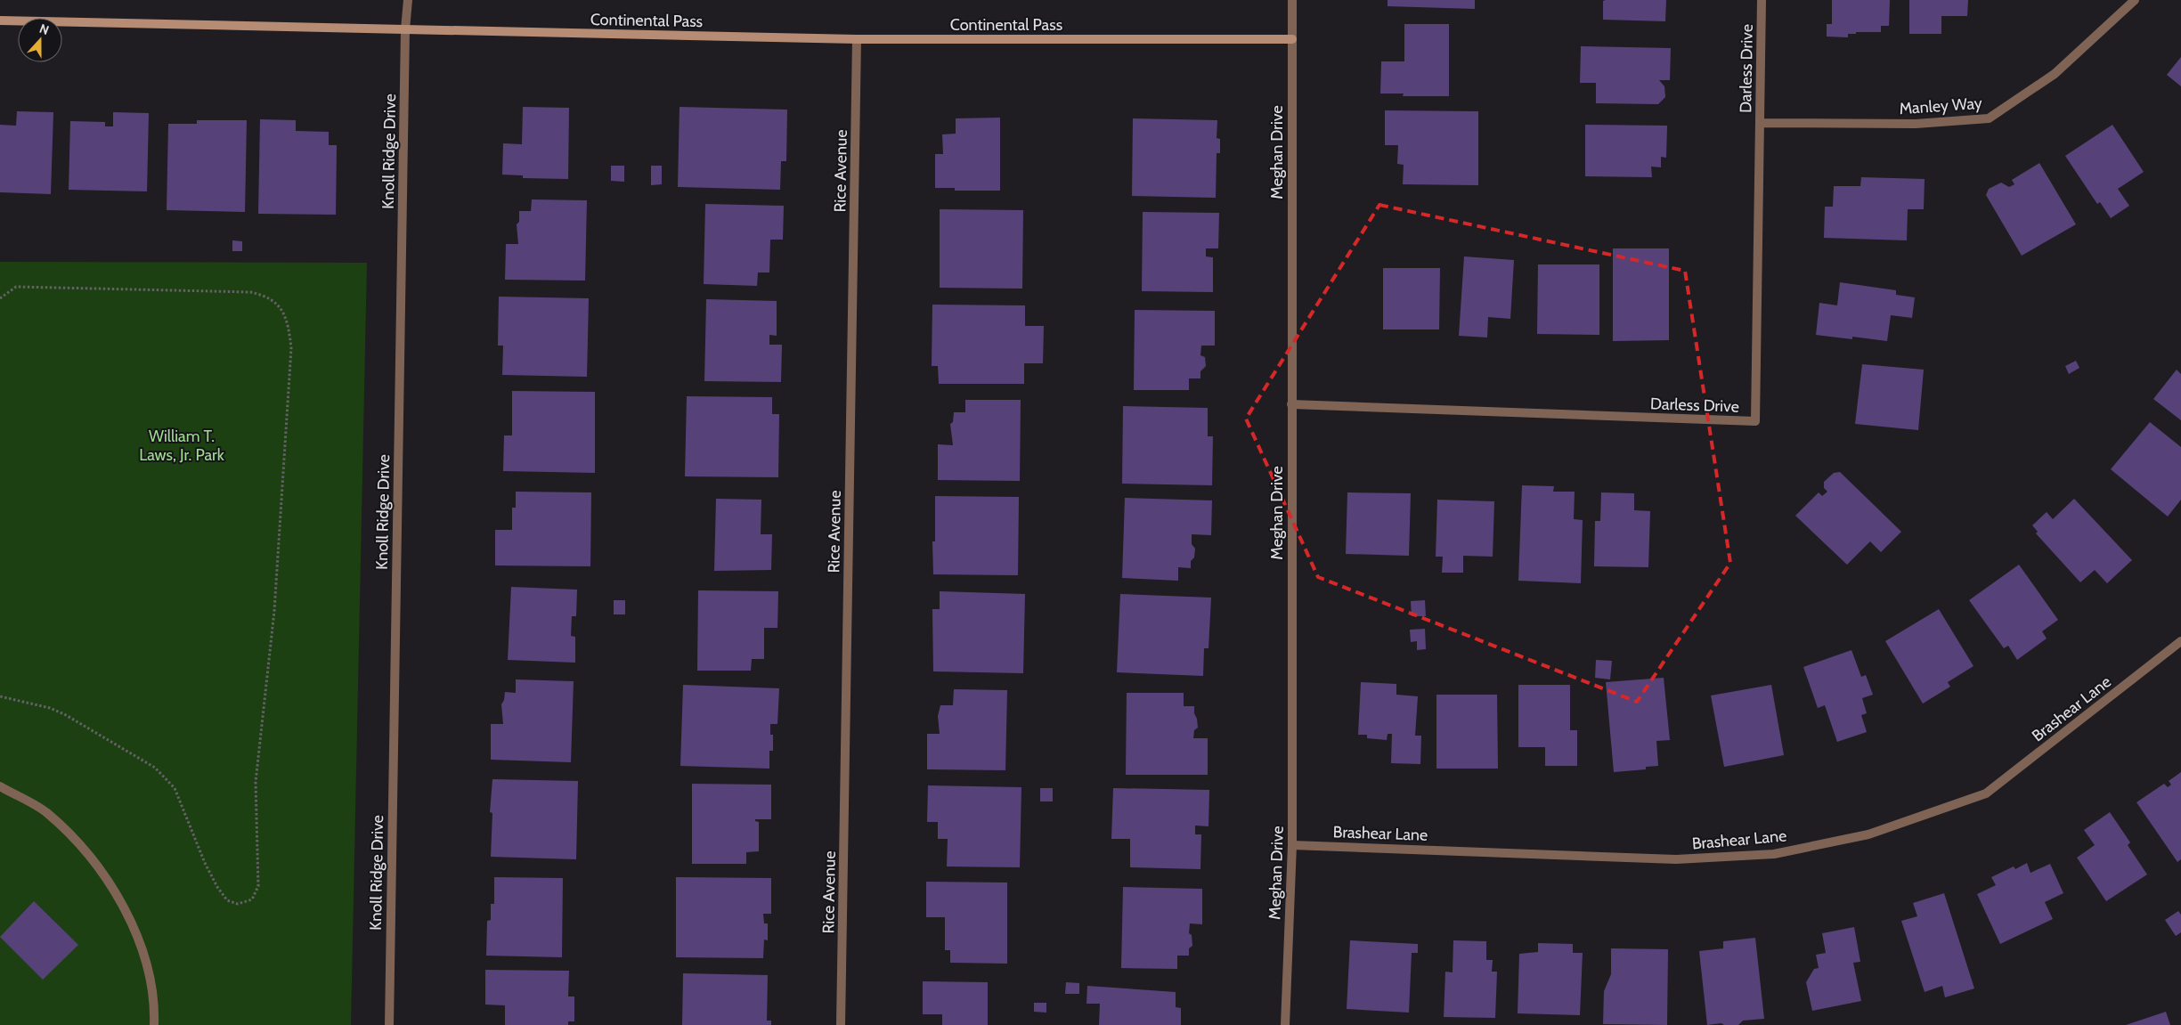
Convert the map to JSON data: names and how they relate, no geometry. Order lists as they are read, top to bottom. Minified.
{"streets":{"street":["Continental Pass","Darless Drive","Manley Way","Knoll Ridge Drive","Meghan Drive","Rice Avenue","Brashear Lane"]},"crossings":[["Continental Pass","Knoll Ridge Drive"],["Continental Pass","Meghan Drive"],["Continental Pass","Rice Avenue"],["Darless Drive","Manley Way"],["Darless Drive","Meghan Drive"],["Meghan Drive","Brashear Lane"]],"parks":["William T. Laws, Jr. Park"],"north":"top"}
